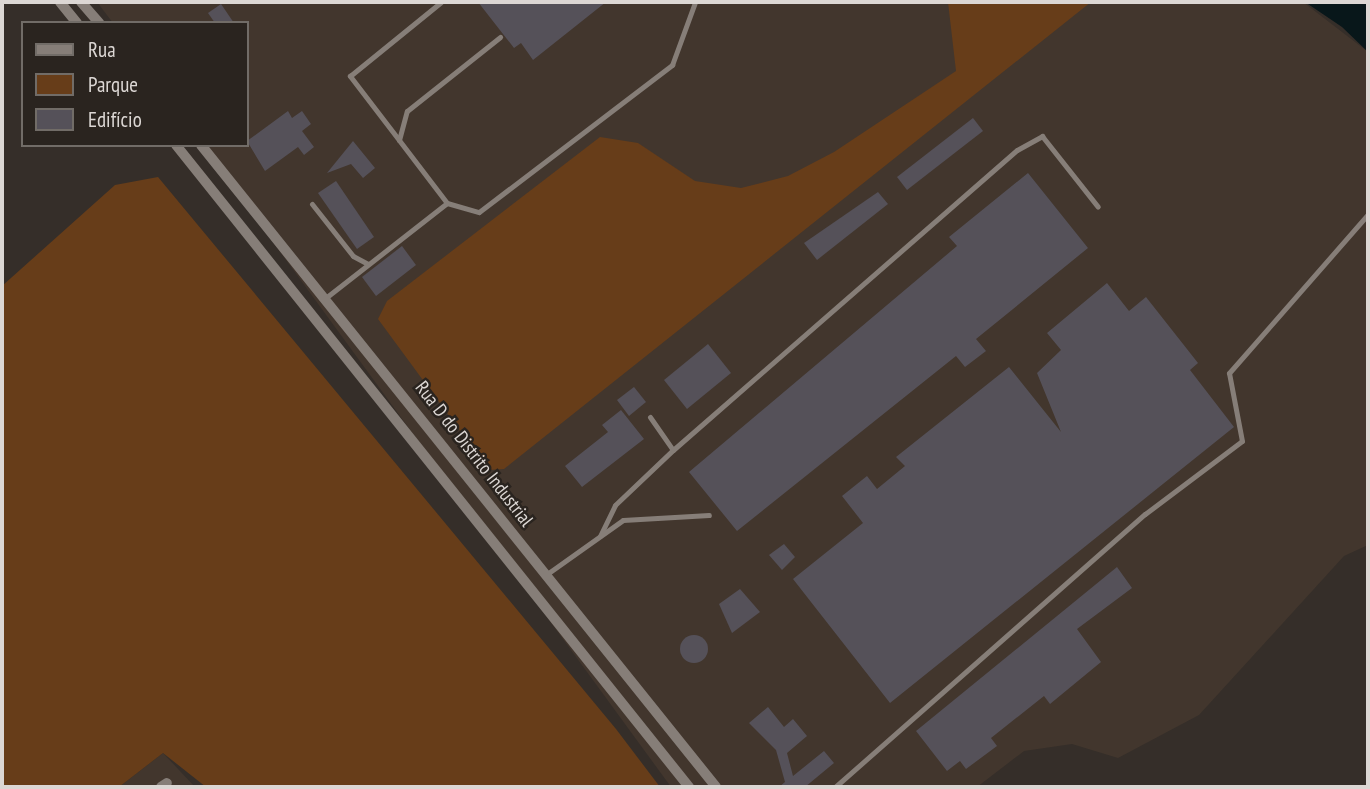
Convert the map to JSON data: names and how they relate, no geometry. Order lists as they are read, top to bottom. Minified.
{"streets":{"street":["Rua D do Distrito Industrial"]},"legend":["Rua","Parque","Edifício"]}
